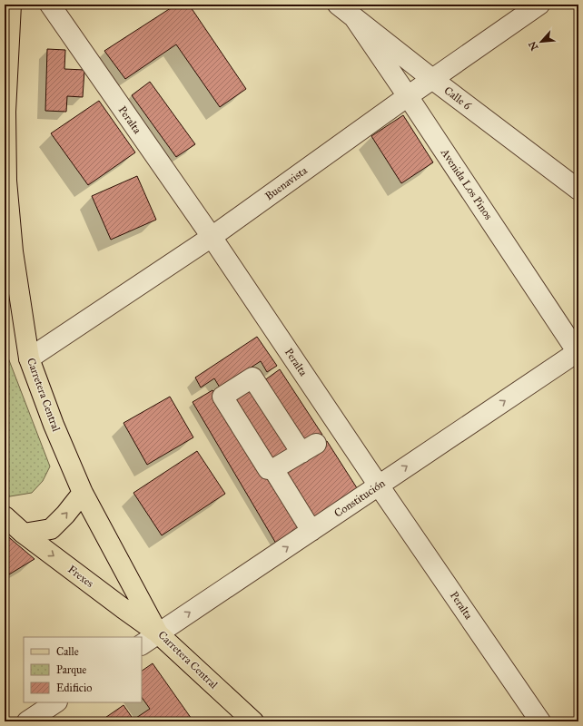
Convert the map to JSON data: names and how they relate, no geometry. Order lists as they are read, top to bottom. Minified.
{"streets":{"main road":["Carretera Central","Frexes"],"street":["Calle 6","Peralta","Buenavista","Avenida Los Pinos","Constitución"]},"crossings":[["Calle 6","Buenavista"],["Calle 6","Avenida Los Pinos"],["Peralta","Buenavista"],["Peralta","Constitución"],["Buenavista","Avenida Los Pinos"],["Buenavista","Carretera Central"],["Avenida Los Pinos","Constitución"],["Carretera Central","Constitución"],["Carretera Central","Frexes"],["Constitución","Frexes"]],"one_way":["Constitución","Frexes"],"legend":["Calle","Parque","Edificio"],"north":"bottom left"}
